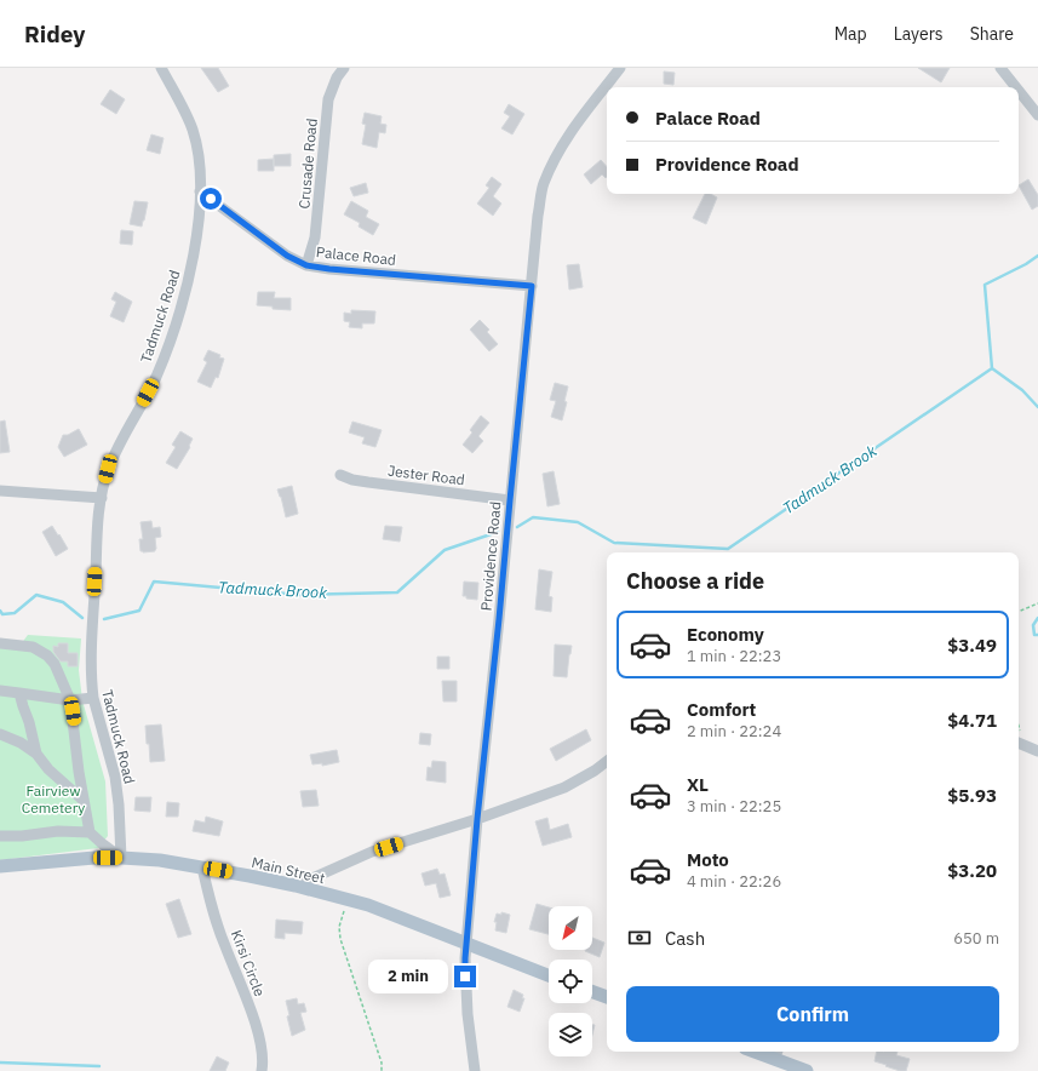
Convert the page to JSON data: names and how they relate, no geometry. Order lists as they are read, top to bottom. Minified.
{"streets":{"main road":["Main Street"],"street":["Crusade Road","Palace Road","Tadmuck Road","Jester Road","Providence Road","Kirsi Circle"]},"crossings":[["Crusade Road","Palace Road"],["Palace Road","Tadmuck Road"],["Palace Road","Providence Road"],["Tadmuck Road","Main Street"],["Jester Road","Providence Road"],["Providence Road","Main Street"],["Main Street","Kirsi Circle"]],"water":["Tadmuck Brook"],"parks":["Fairview Cemetery"],"north":"bottom left","page":{"header":"Ridey","nav":["Map","Layers","Share"],"banner":["Palace Road","Providence Road"],"heading":"Choose a ride","list":[{"name":"Economy","note":"1 min · 22:23","value":"$3.49"},{"name":"Comfort","note":"2 min · 22:24","value":"$4.71"},{"name":"XL","note":"3 min · 22:25","value":"$5.93"},{"name":"Moto","note":"4 min · 22:26","value":"$3.20"}],"pay":["Cash","650 m"],"bubble":"2 min","buttons":"Confirm"}}
